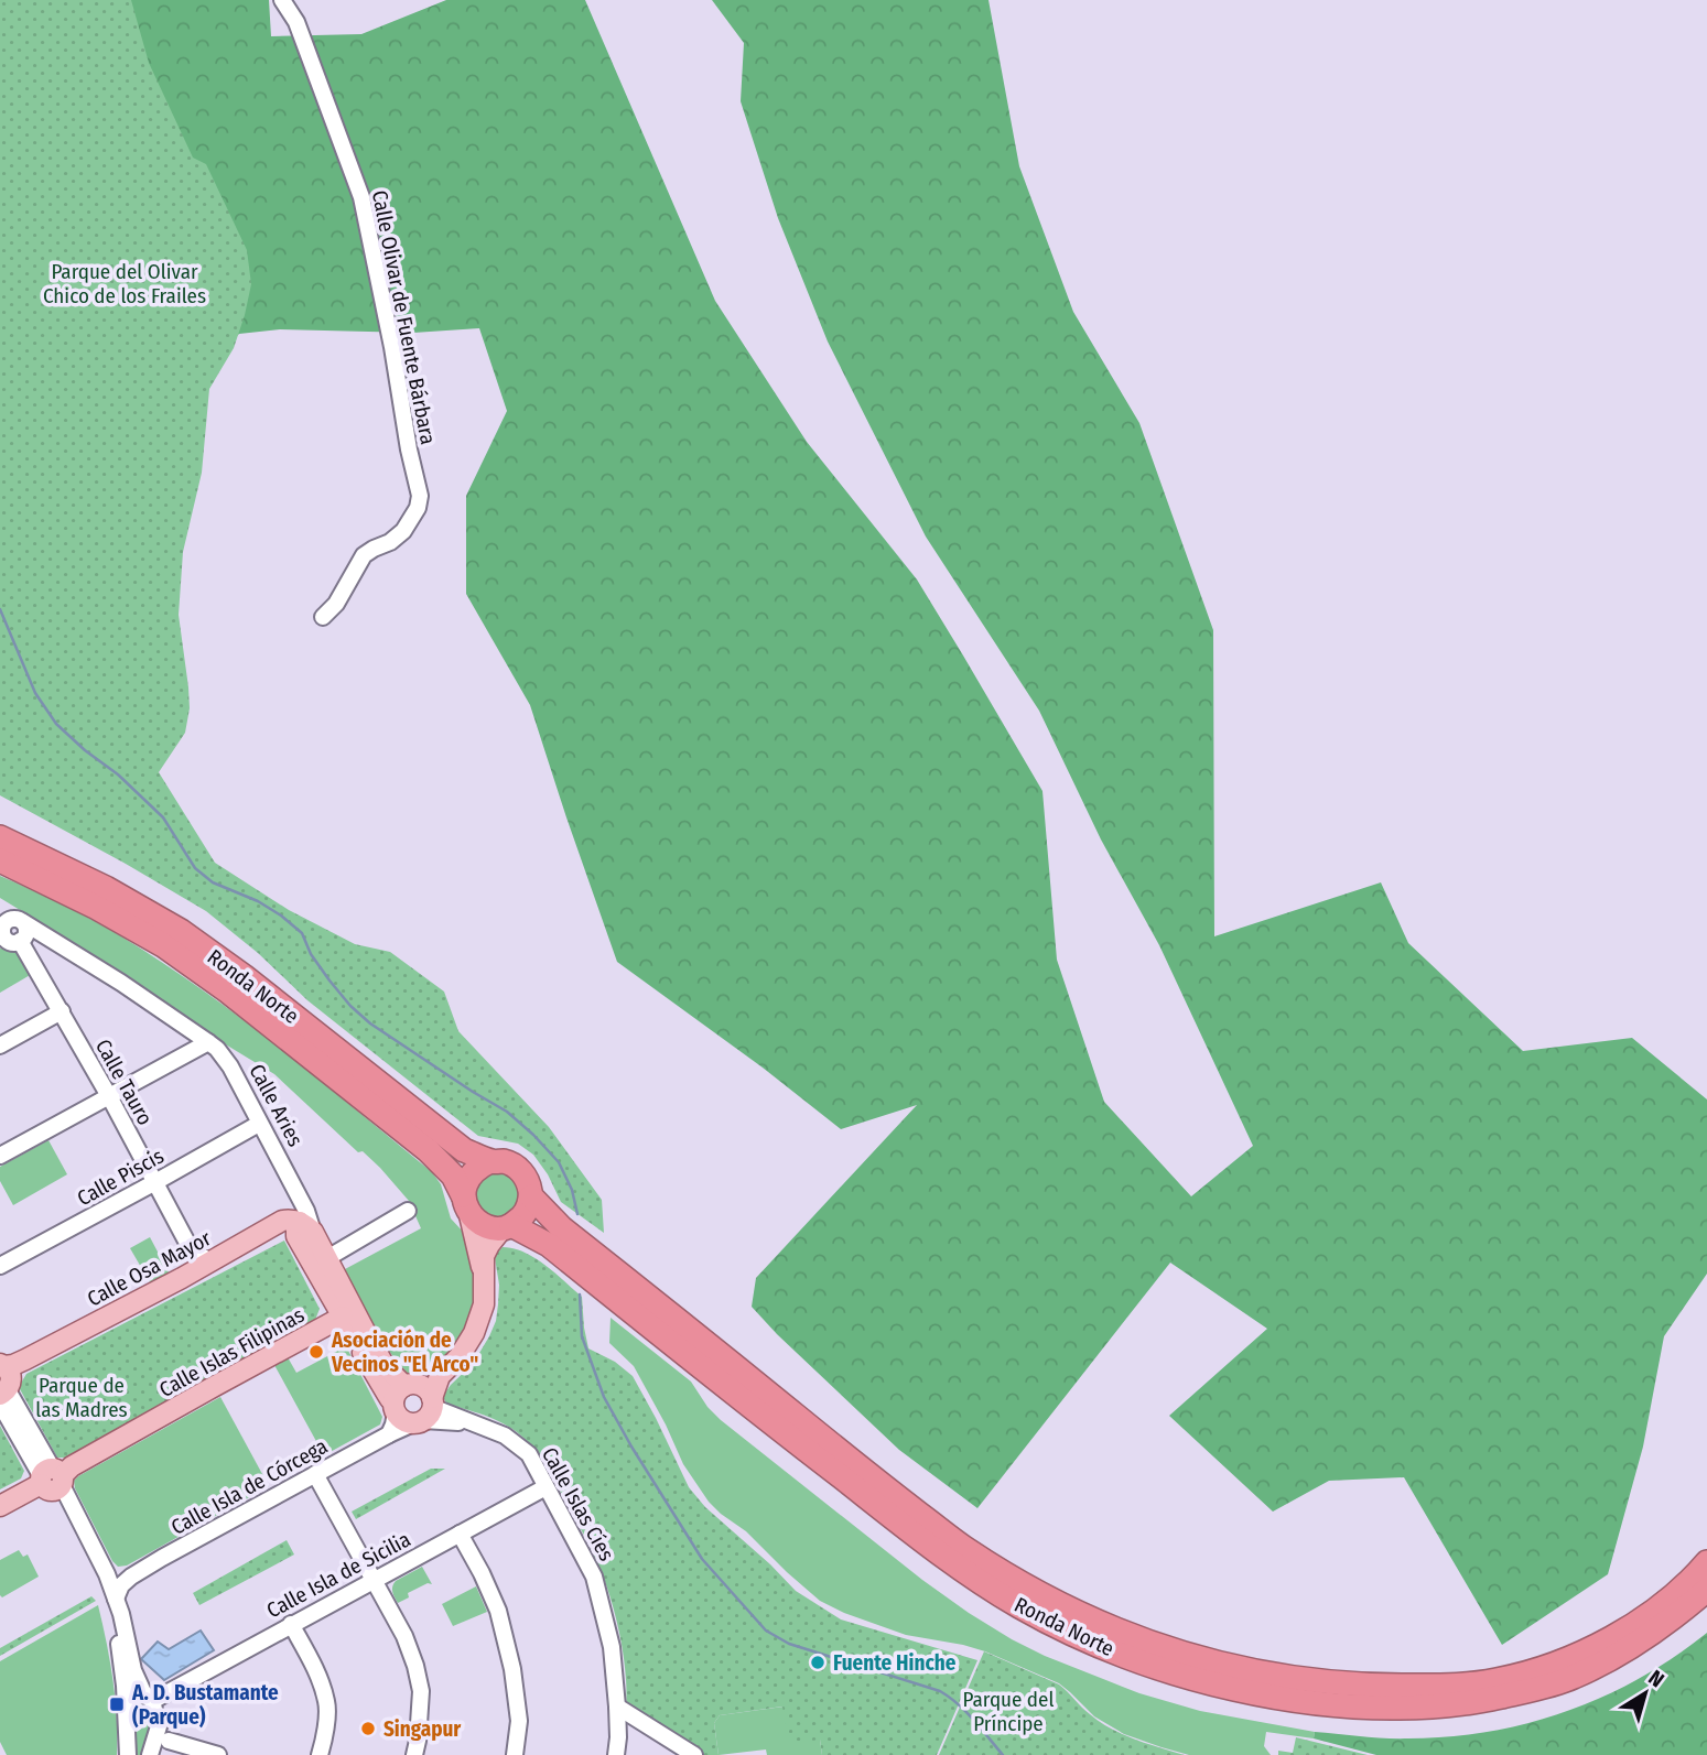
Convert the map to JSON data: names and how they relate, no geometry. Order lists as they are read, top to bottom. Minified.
{"streets":{"highway":["Ronda Norte"],"main road":["Calle Aries","Calle Osa Mayor","Calle Islas Filipinas"],"street":["Calle Olivar de Fuente Bárbara","Calle Tauro","Calle Piscis","Calle Isla de Córcega","Calle Islas Cíes","Calle Isla de Sicilia"]},"crossings":[["Calle Tauro","Calle Aries"],["Calle Tauro","Calle Piscis"],["Calle Tauro","Calle Osa Mayor"],["Calle Aries","Calle Piscis"],["Calle Aries","Calle Osa Mayor"],["Calle Aries","Calle Islas Filipinas"],["Calle Aries","Calle Isla de Córcega"],["Calle Aries","Calle Islas Cíes"],["Calle Isla de Córcega","Calle Islas Cíes"],["Calle Islas Cíes","Calle Isla de Sicilia"]],"parks":["Parque del Olivar Chico de los Frailes","Parque de las Madres","Parque del Príncipe"],"places":{"other":["Asociación de Vecinos \"El Arco\"","Fuente Hinche","Singapur"],"transit":["A. D. Bustamante (Parque)"]},"north":"top right"}
